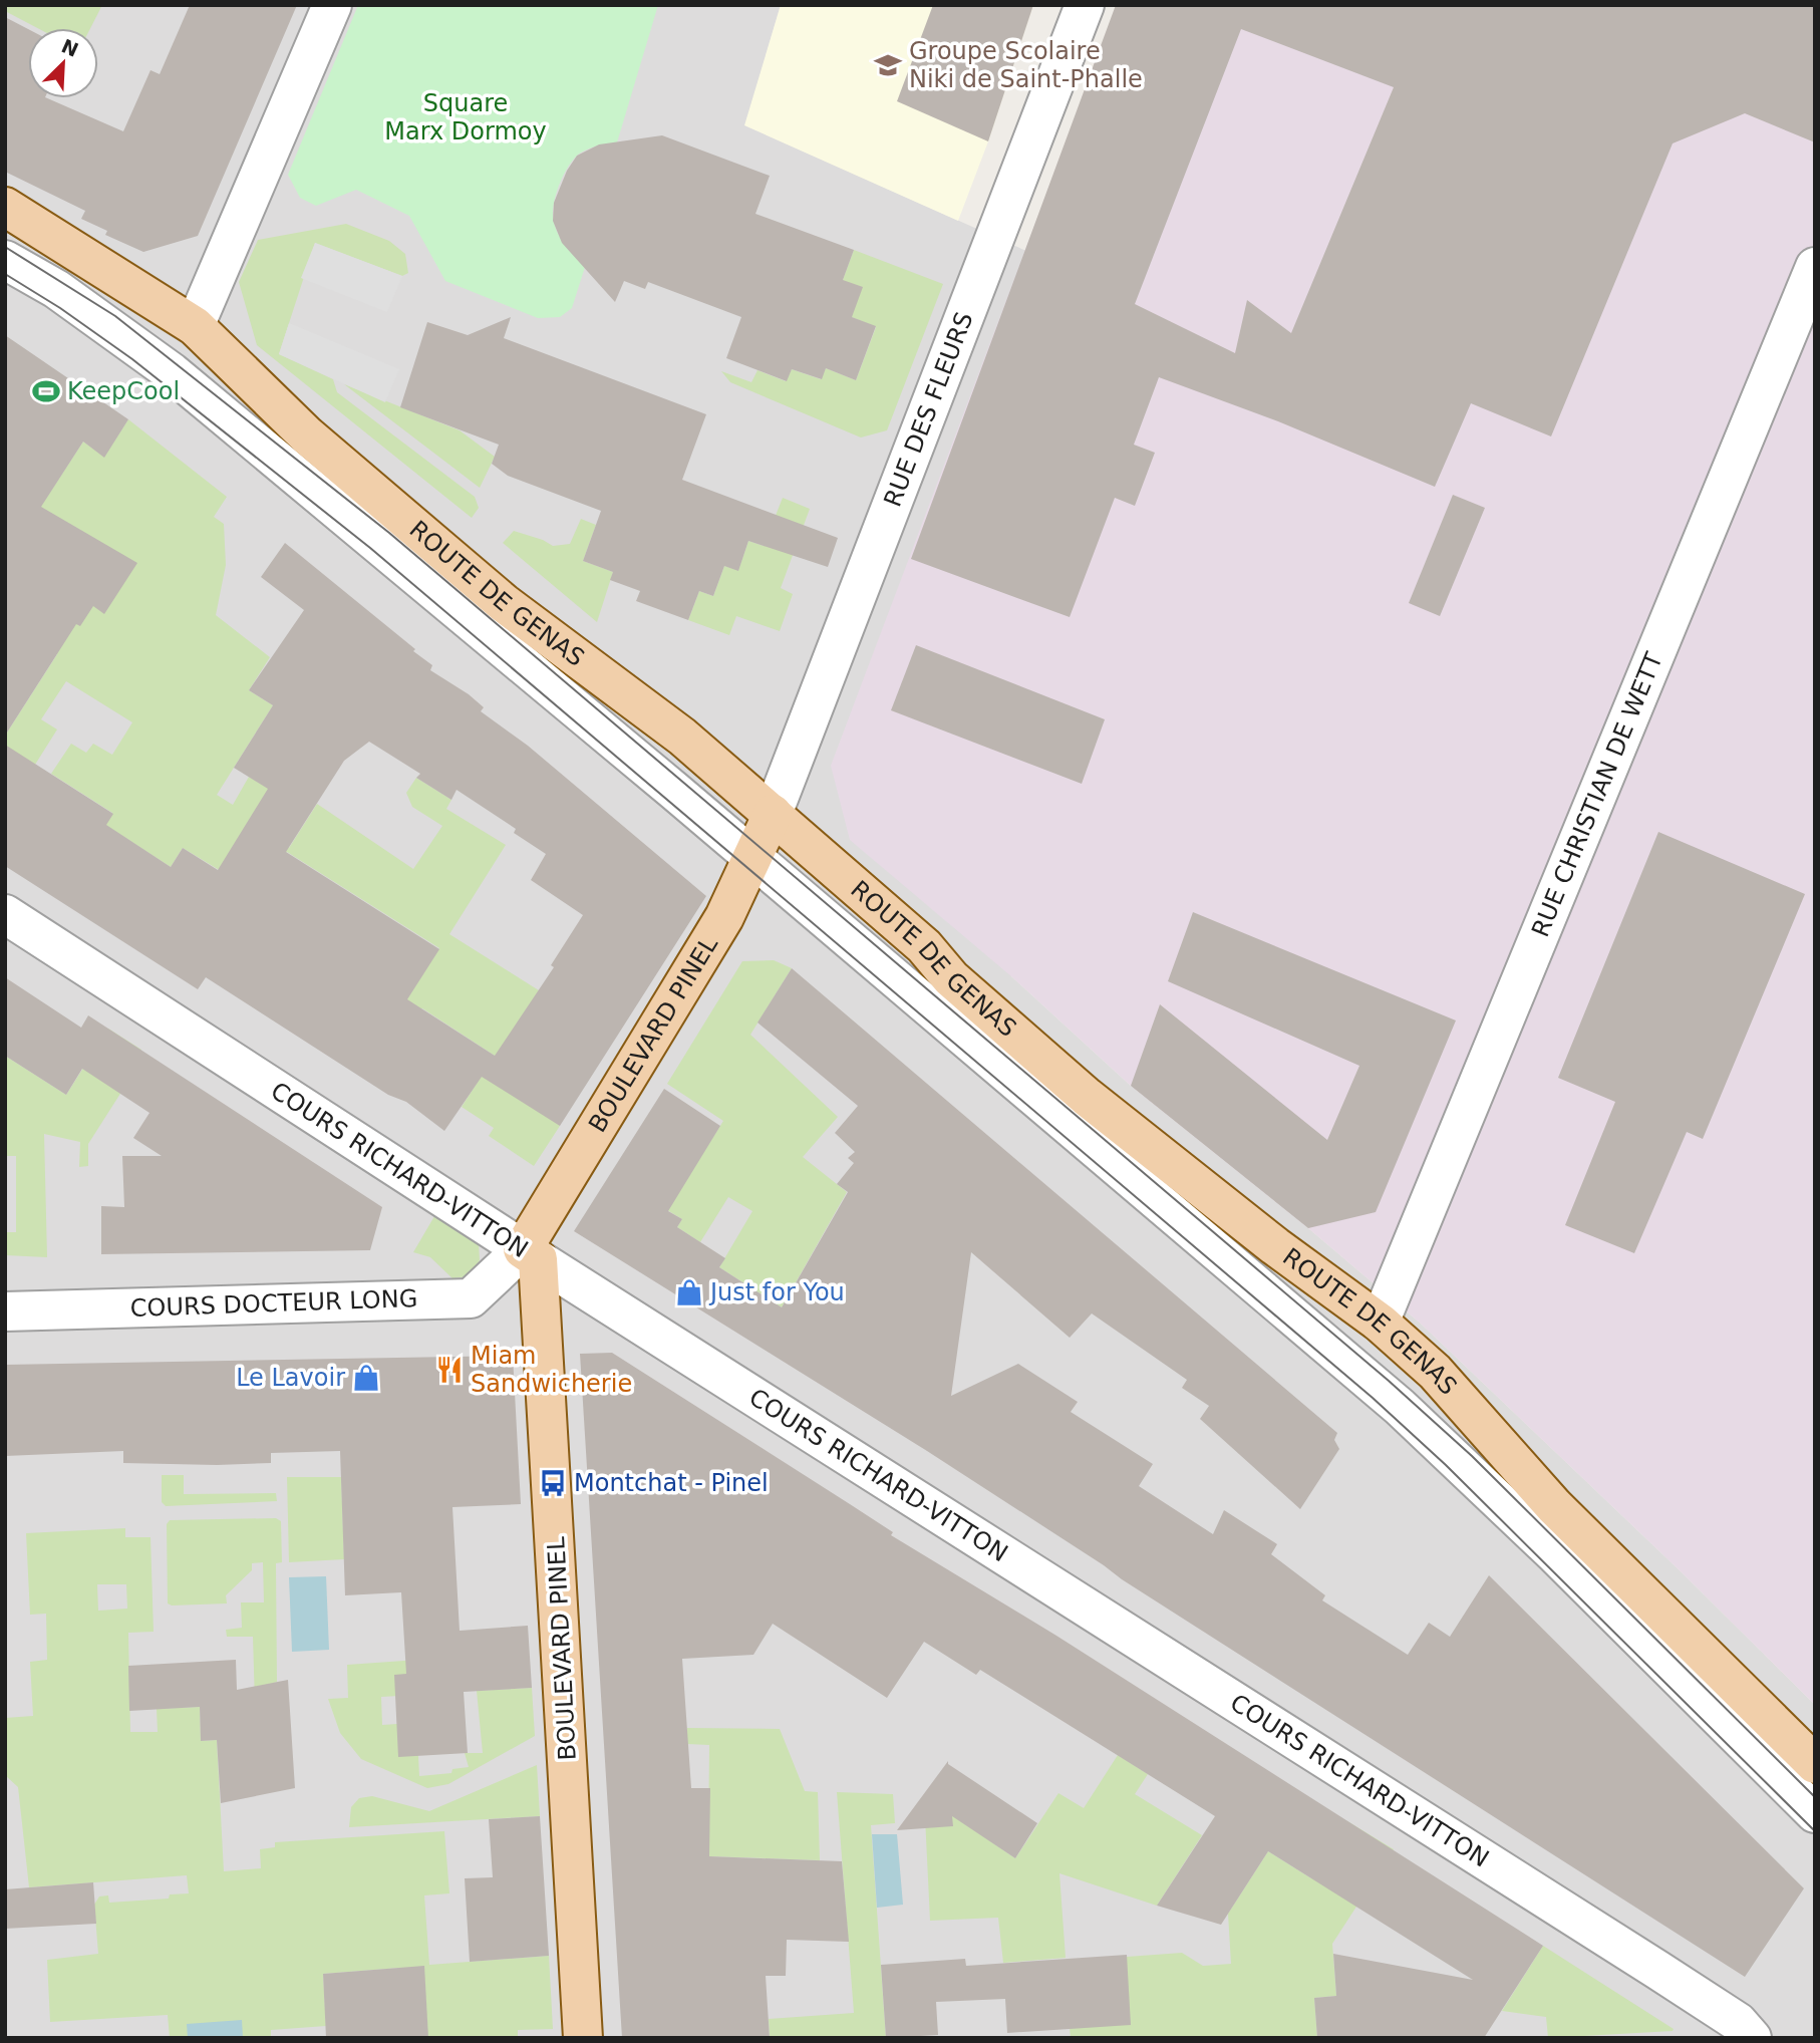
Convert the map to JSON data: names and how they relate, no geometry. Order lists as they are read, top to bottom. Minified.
{"streets":{"main road":["ROUTE DE GENAS","BOULEVARD PINEL"],"street":["RUE DES FLEURS","RUE CHRISTIAN DE WETT","COURS RICHARD-VITTON","COURS DOCTEUR LONG"]},"crossings":[["RUE DES FLEURS","ROUTE DE GENAS"],["RUE DES FLEURS","BOULEVARD PINEL"],["ROUTE DE GENAS","RUE CHRISTIAN DE WETT"],["ROUTE DE GENAS","BOULEVARD PINEL"],["BOULEVARD PINEL","COURS RICHARD-VITTON"],["BOULEVARD PINEL","COURS DOCTEUR LONG"],["COURS RICHARD-VITTON","COURS DOCTEUR LONG"]],"parks":["Square Marx Dormoy"],"places":{"school or university":["Groupe Scolaire Niki de Saint-Phalle"],"sports":["KeepCool"],"shop":["Just for You","Le Lavoir"],"restaurant":["Miam Sandwicherie"],"bus stop":["Montchat - Pinel"]},"north":"top right"}
